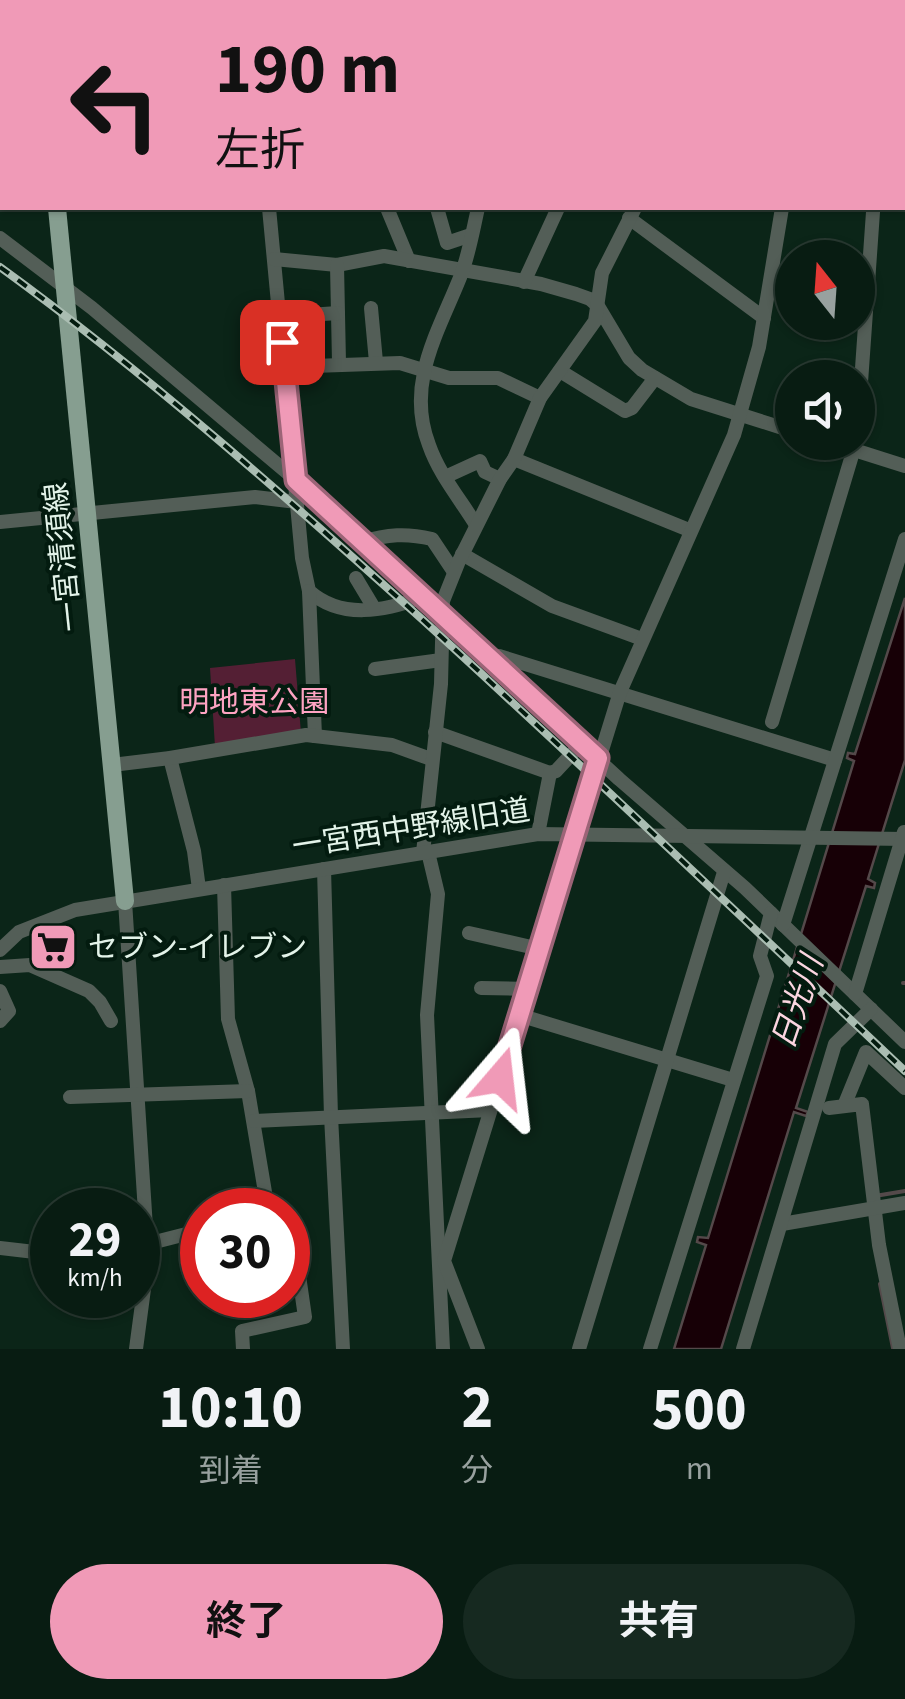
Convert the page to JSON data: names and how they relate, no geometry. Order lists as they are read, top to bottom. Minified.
{"streets":{"main road":["一宮清須線"],"street":["一宮西中野線旧道"]},"crossings":[["一宮清須線","一宮西中野線旧道"]],"water":["日光川"],"parks":["明地東公園"],"places":{"supermarket":["セブン-イレブン"]},"north":"top","page":{"turn":["190 m","左折"],"speed":"29 km/h","limit":"30","eta":["10:10","到着","2","分","500","m"],"buttons":["終了","共有"]}}
